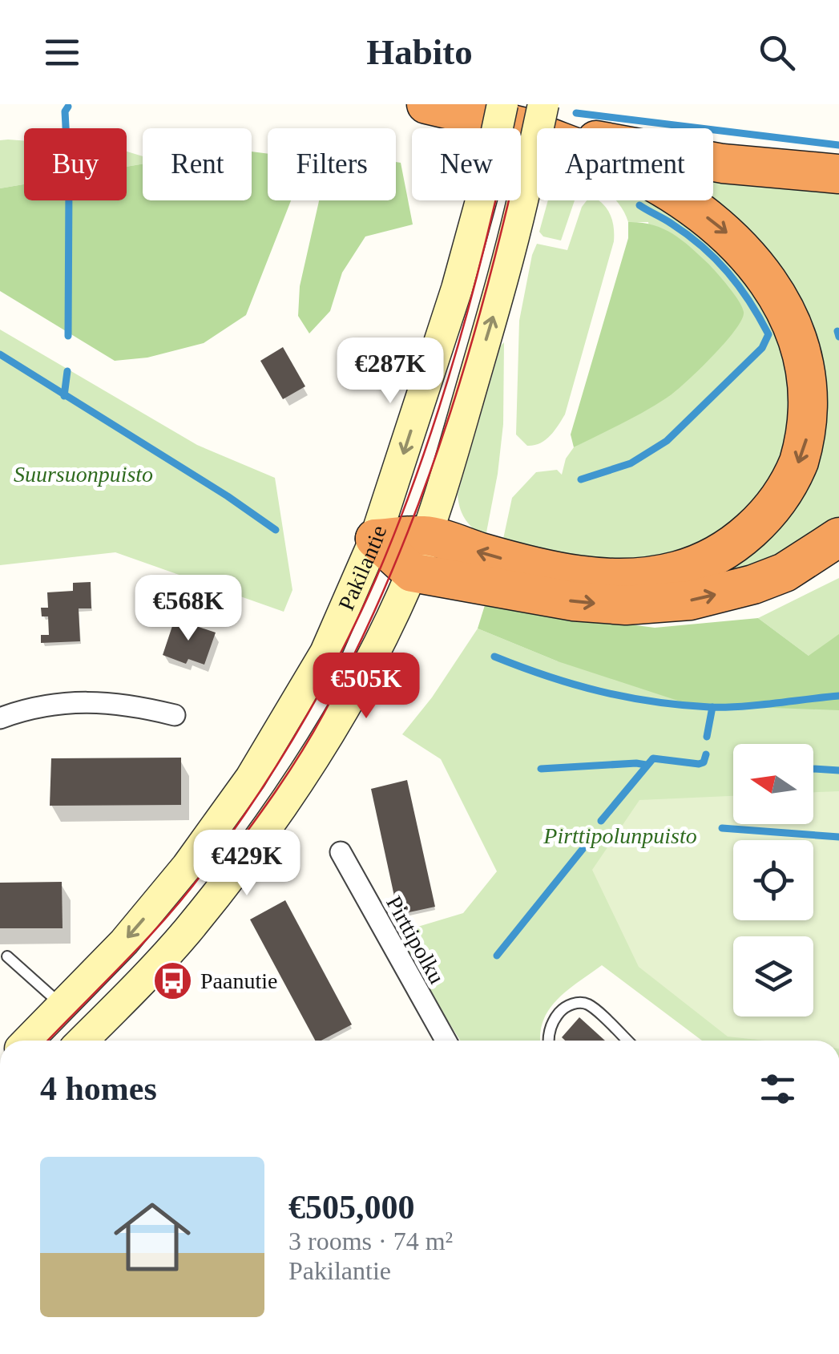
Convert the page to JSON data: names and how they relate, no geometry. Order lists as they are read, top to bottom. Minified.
{"streets":{"main road":["Pakilantie"],"street":["Pirttipolku"]},"parks":["Suursuonpuisto","Pirttipolunpuisto"],"places":{"bus stop":["Paanutie"]},"north":"left","page":{"header":"Habito","chip":["Buy","Rent","Filters","New","Apartment"],"price":["€287K","€568K","€505K","€429K"],"heading":"4 homes","list":[{"name":"€505,000","note":"3 rooms · 74 m² · Pakilantie"}]}}
